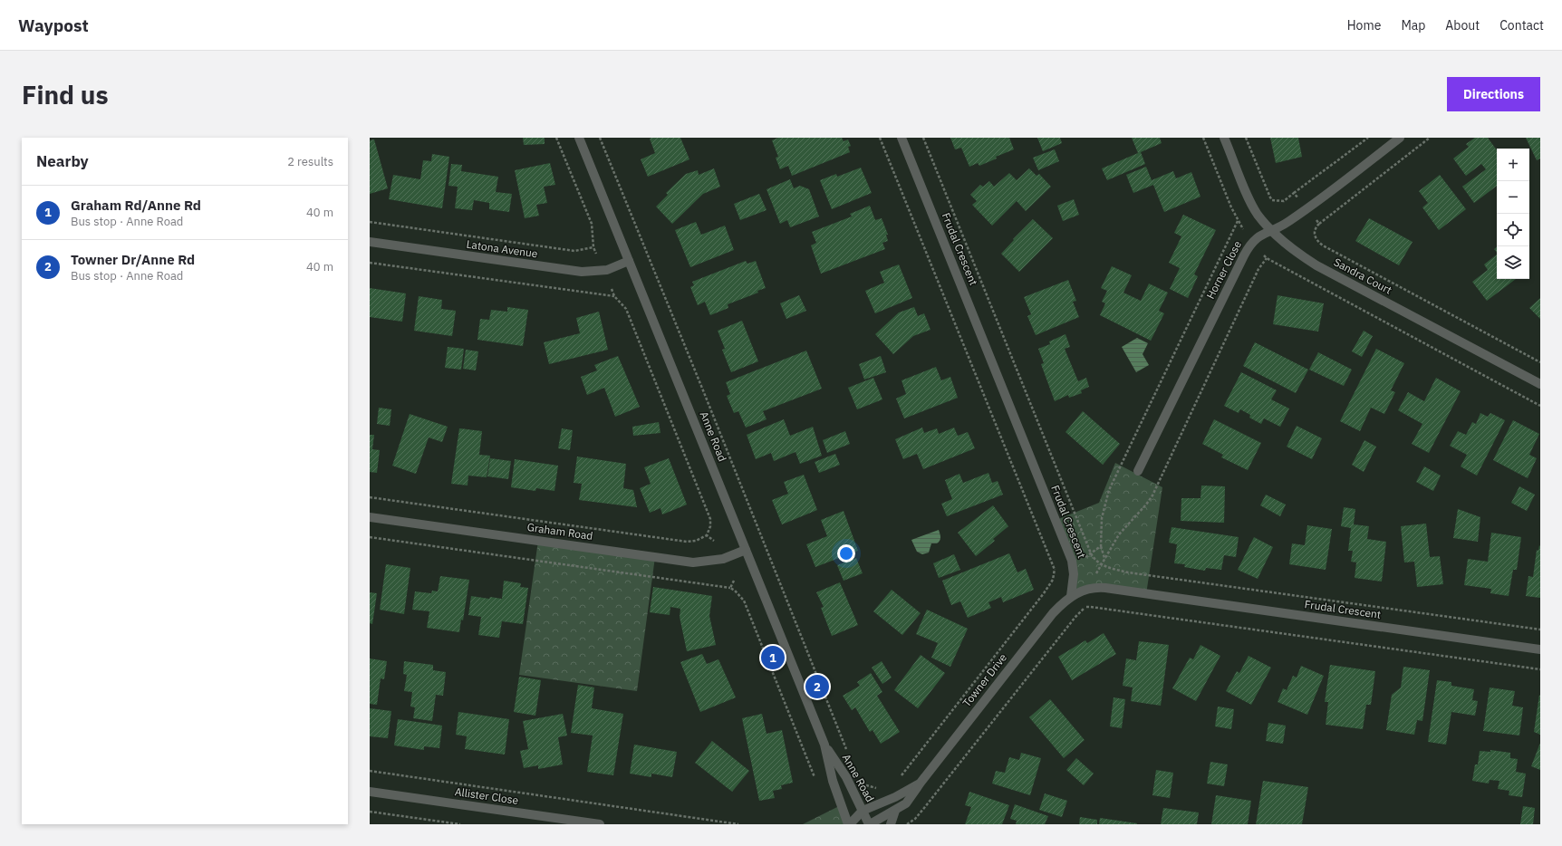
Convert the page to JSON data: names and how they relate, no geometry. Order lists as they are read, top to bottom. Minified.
{"streets":{"street":["Latona Avenue","Frudal Crescent","Horner Close","Sandra Court","Anne Road","Graham Road","Towner Drive","Allister Close"]},"crossings":[["Latona Avenue","Anne Road"],["Frudal Crescent","Towner Drive"],["Horner Close","Sandra Court"],["Anne Road","Graham Road"],["Anne Road","Towner Drive"]],"page":{"header":"Waypost","nav":["Home","Map","About","Contact"],"buttons":"Directions","title":"Find us","heading":["Nearby","2 results"],"map_buttons":["+","−"],"list":[{"mark":"1","name":"Graham Rd/Anne Rd","note":"Bus stop · Anne Road","value":"40 m"},{"mark":"2","name":"Towner Dr/Anne Rd","note":"Bus stop · Anne Road","value":"40 m"}],"pins":["1","2"]}}
